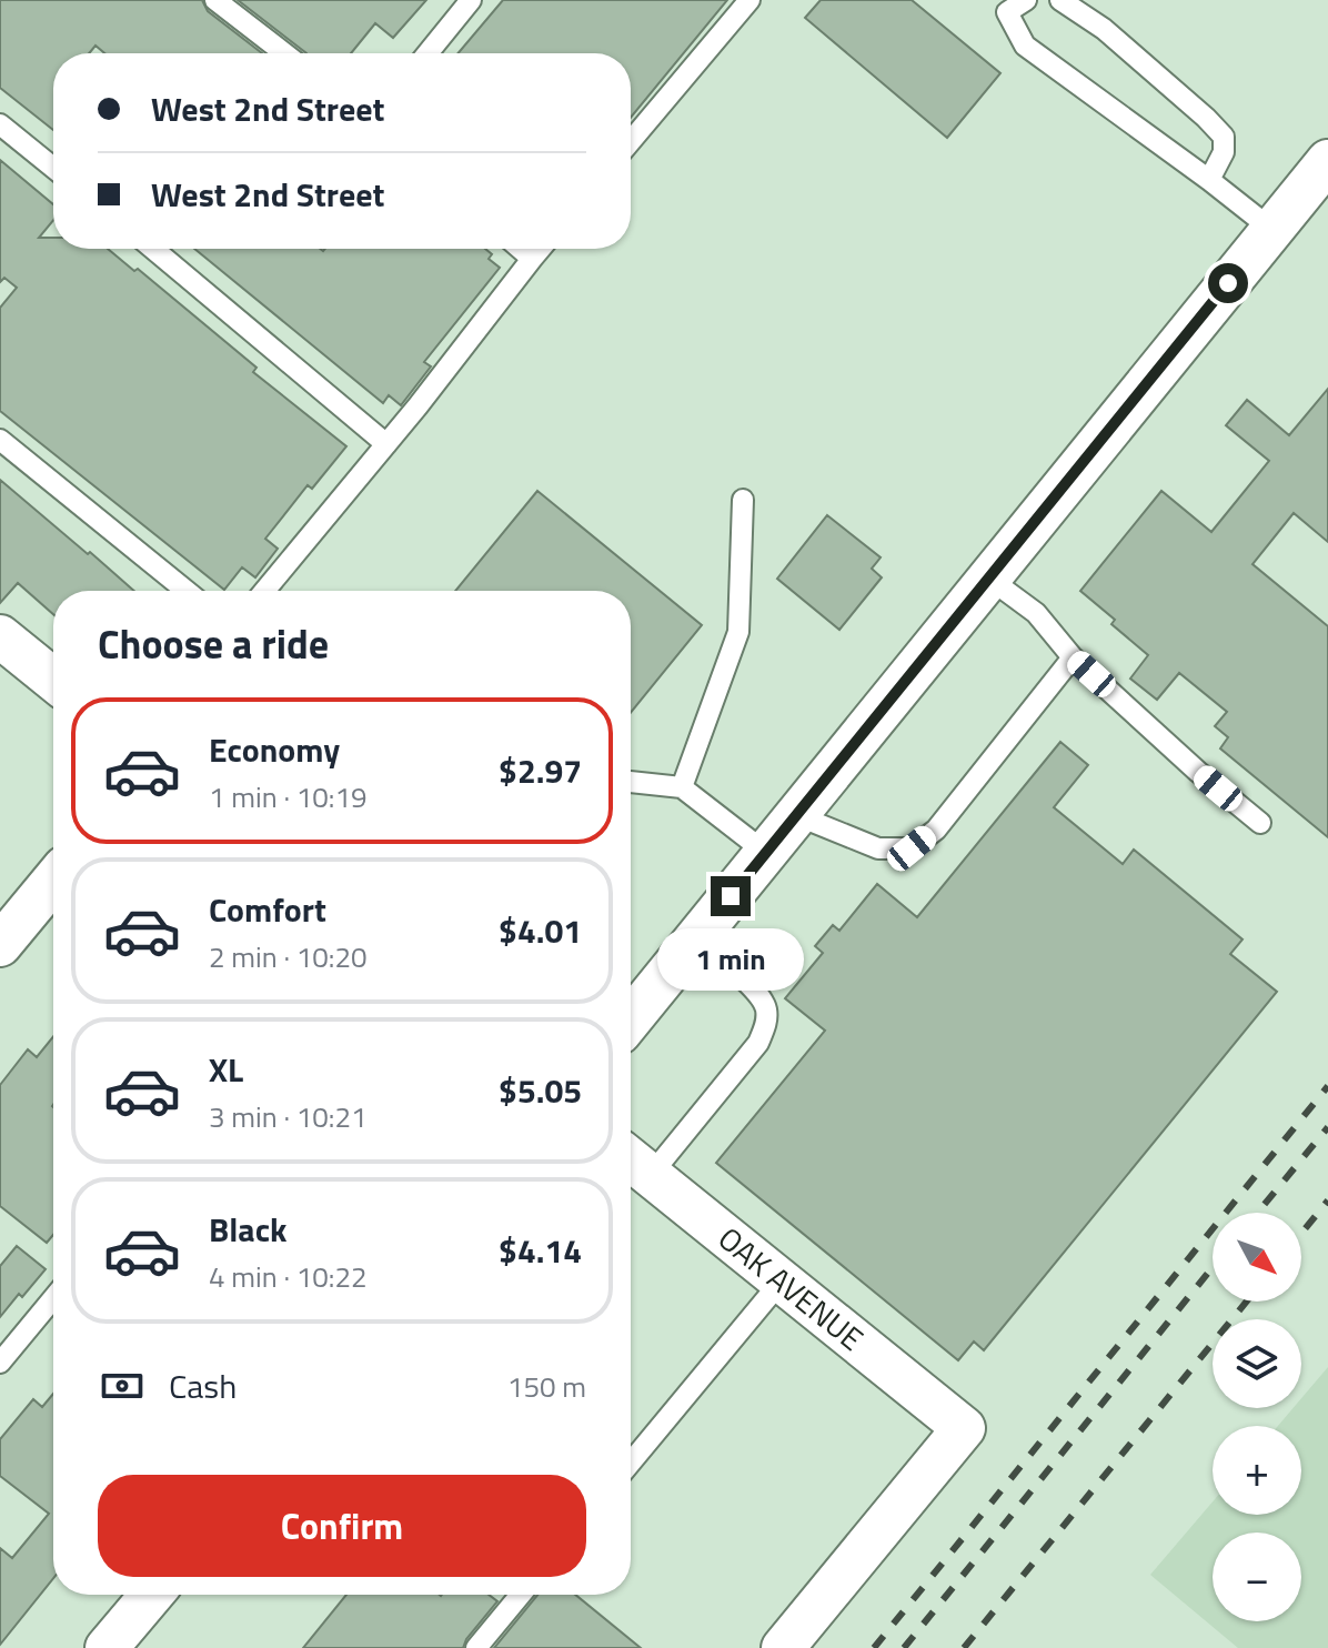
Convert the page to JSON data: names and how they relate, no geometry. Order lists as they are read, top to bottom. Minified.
{"streets":{"street":["OAK AVENUE"]},"north":"bottom right","page":{"banner":["West 2nd Street","West 2nd Street"],"heading":"Choose a ride","list":[{"name":"Economy","note":"1 min · 10:19","value":"$2.97"},{"name":"Comfort","note":"2 min · 10:20","value":"$4.01"},{"name":"XL","note":"3 min · 10:21","value":"$5.05"},{"name":"Black","note":"4 min · 10:22","value":"$4.14"}],"bubble":"1 min","map_buttons":["+","−"],"pay":["Cash","150 m"],"buttons":"Confirm"}}
